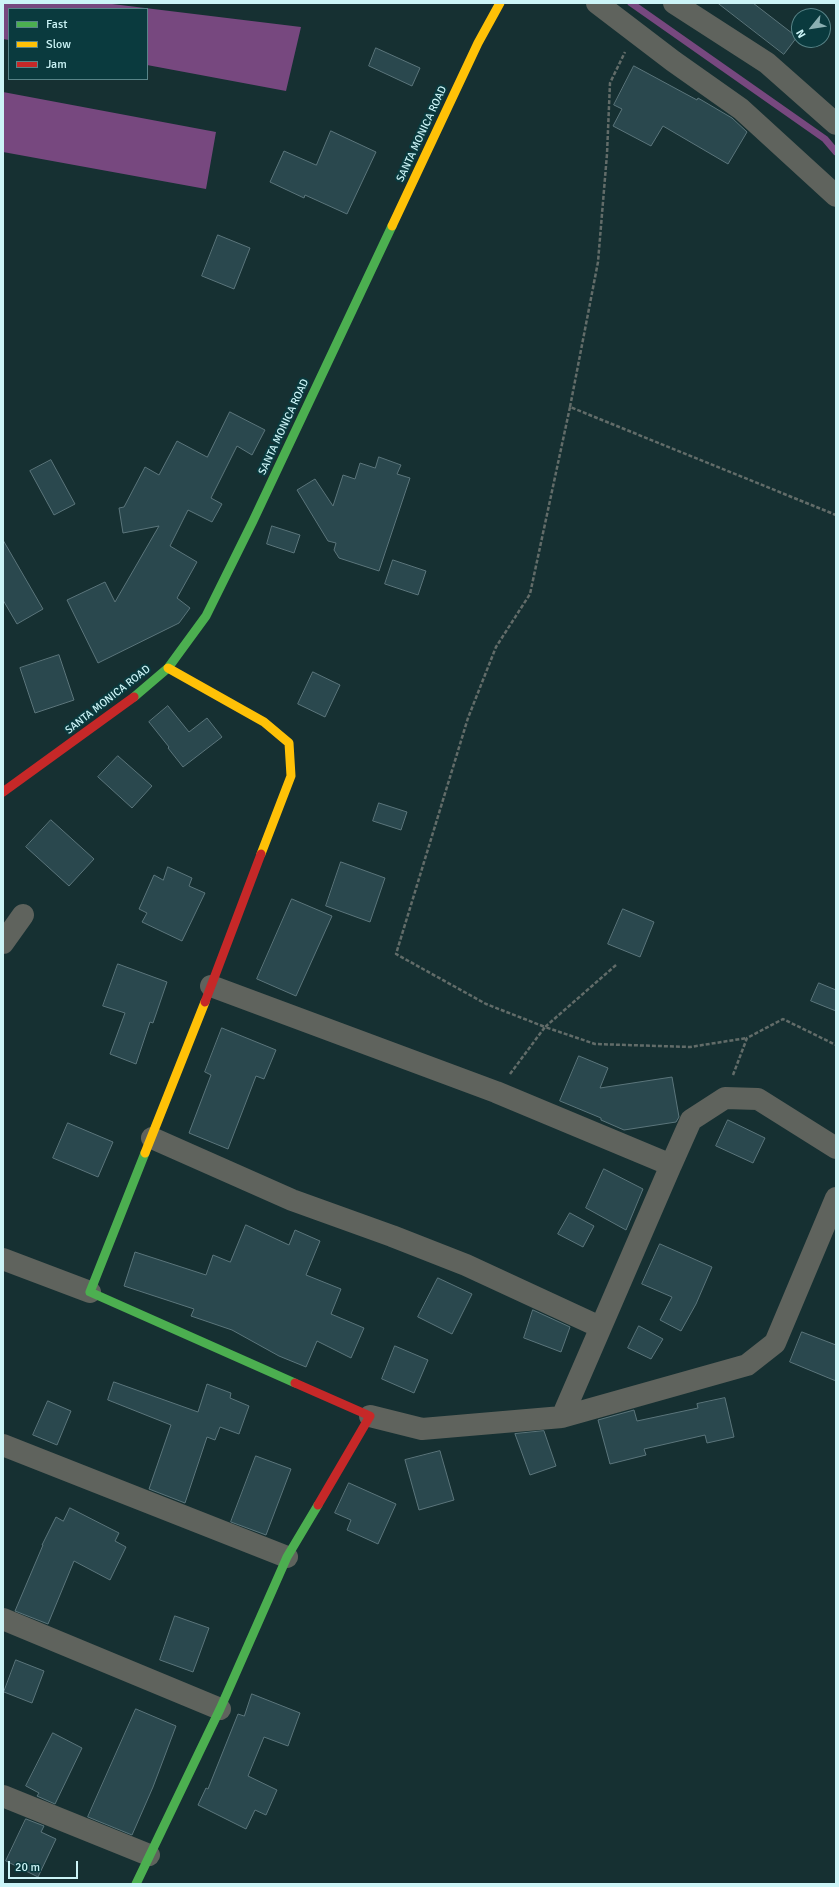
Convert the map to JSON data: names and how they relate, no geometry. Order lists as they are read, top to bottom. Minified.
{"streets":{"street":["SANTA MONICA ROAD"]},"legend":["Fast","Slow","Jam"],"scale_bar":"20 m","north":"bottom left"}
